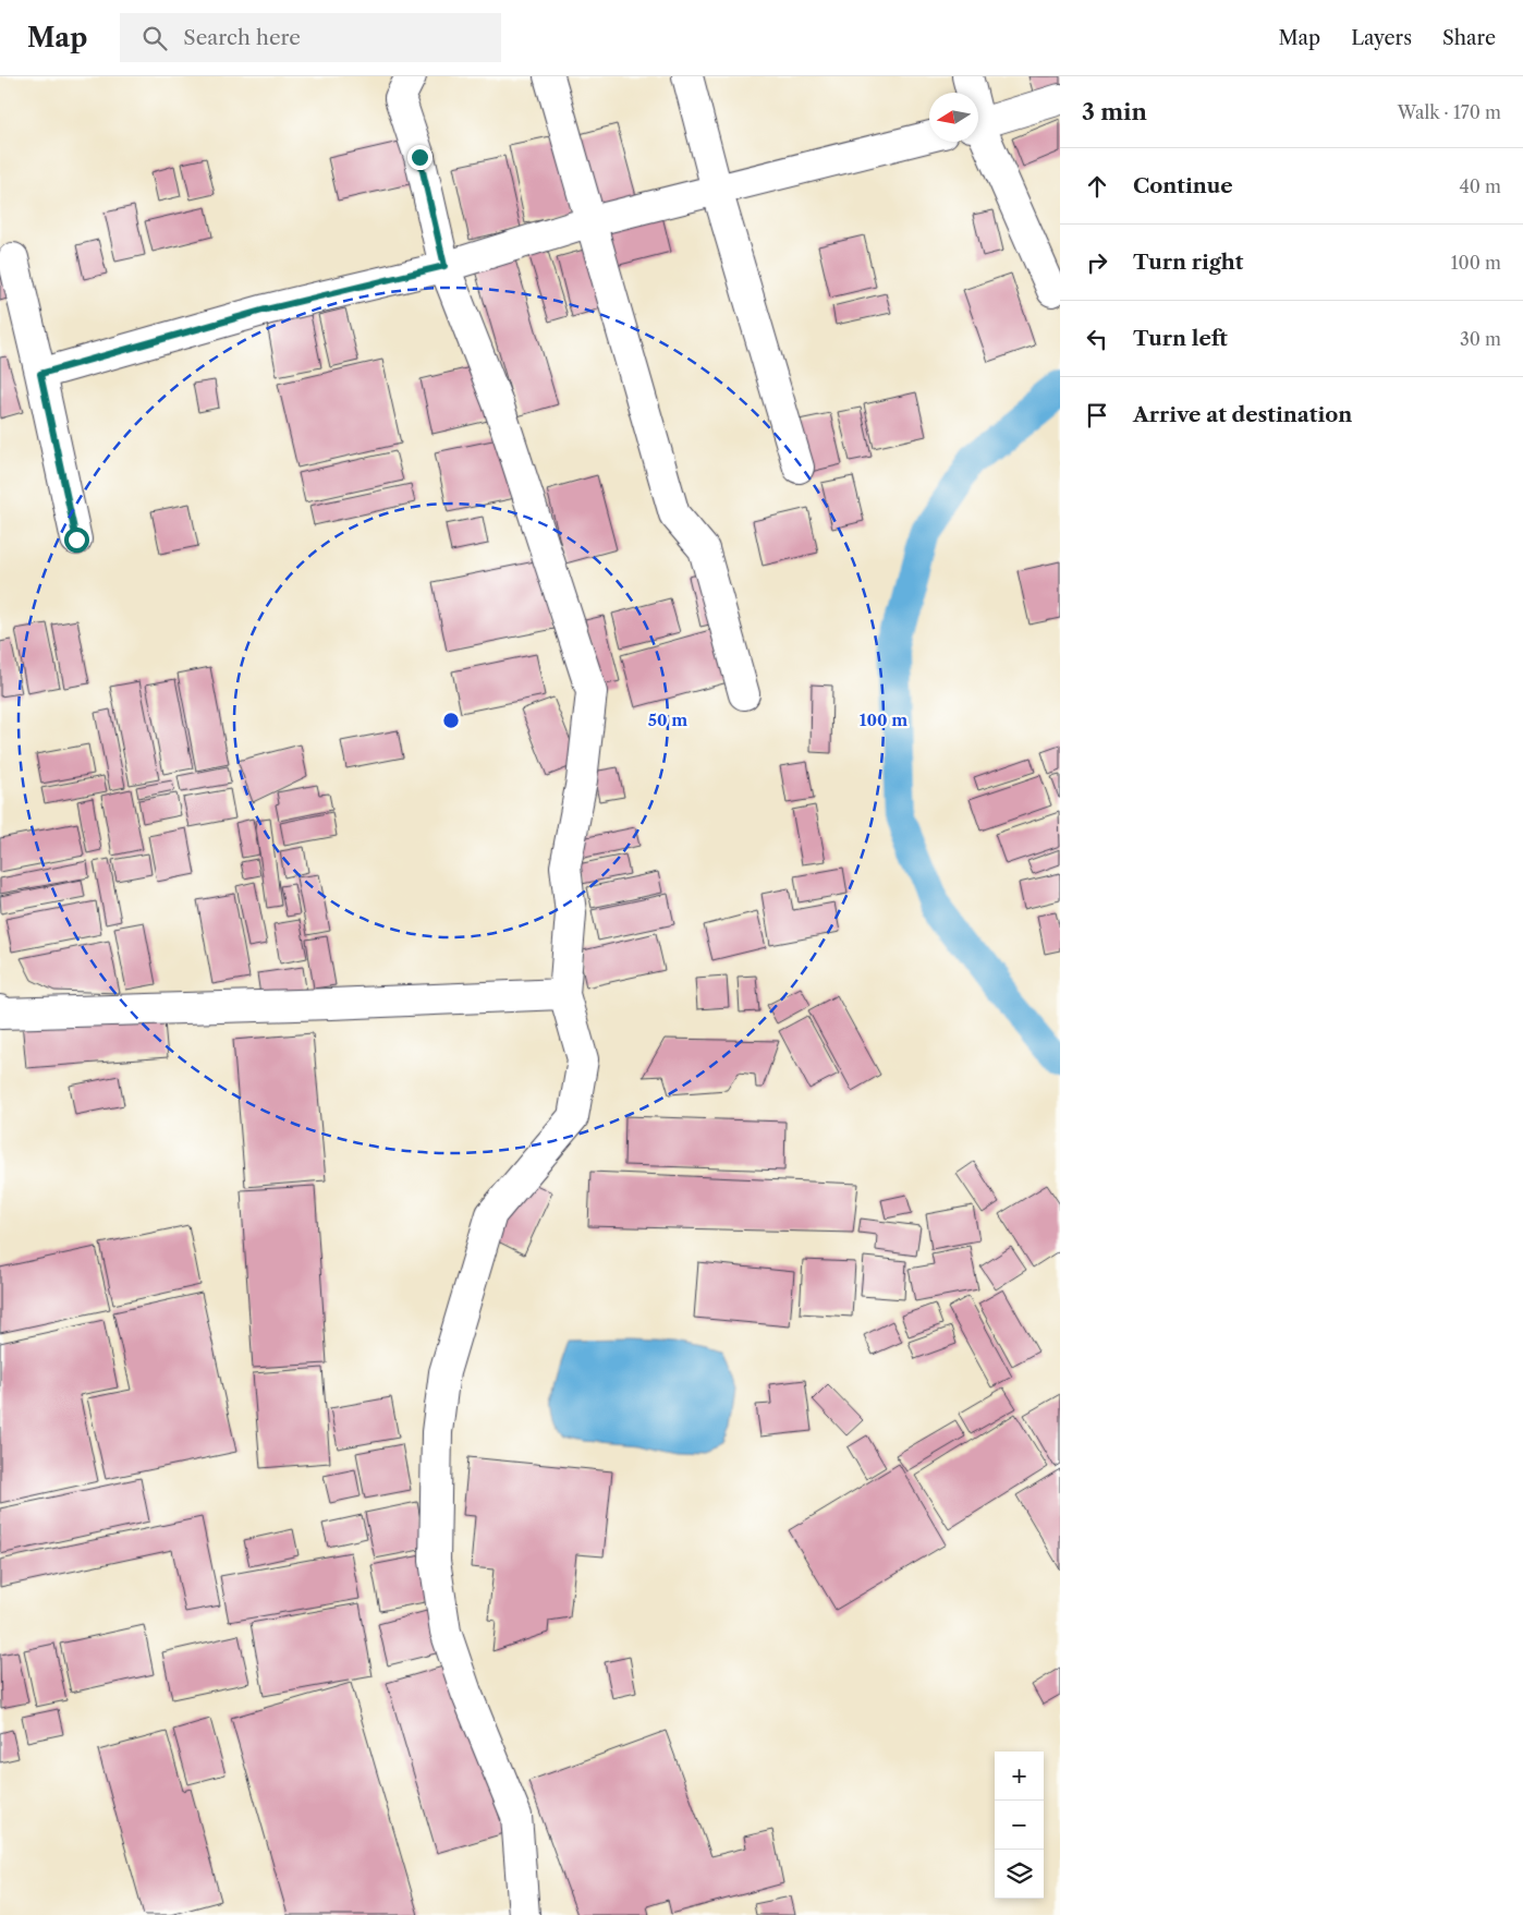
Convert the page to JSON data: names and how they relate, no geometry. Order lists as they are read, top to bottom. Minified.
{"north":"left","page":{"header":"Map","search":"Search here","nav":["Map","Layers","Share"],"heading":["3 min","Walk · 170 m"],"list":[["Continue","40 m"],["Turn right","100 m"],["Turn left","30 m"],"Arrive at destination"],"map_buttons":["+","−"]},"rings":["50 m","100 m"]}
